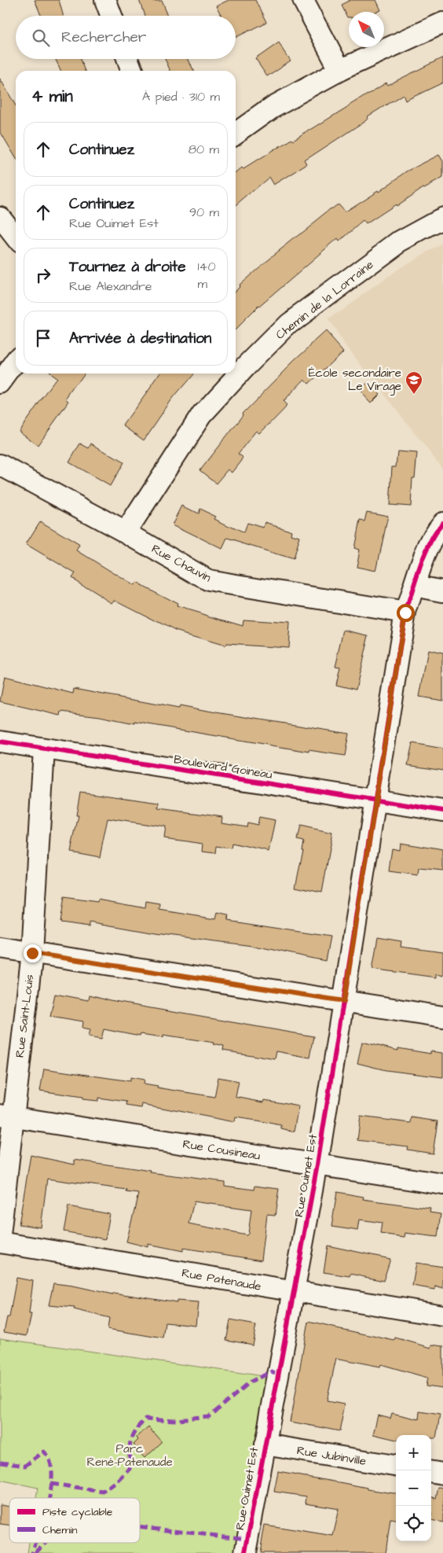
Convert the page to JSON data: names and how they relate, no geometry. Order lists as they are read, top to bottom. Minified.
{"streets":{"street":["Chemin de la Lorraine","Rue Chauvin","Boulevard Goineau","Rue Saint-Louis","Rue Cousineau","Rue Ouimet Est","Rue Patenaude","Rue Jubinville"]},"crossings":[["Chemin de la Lorraine","Rue Chauvin"],["Rue Chauvin","Rue Ouimet Est"],["Boulevard Goineau","Rue Saint-Louis"],["Boulevard Goineau","Rue Ouimet Est"],["Rue Saint-Louis","Rue Cousineau"],["Rue Cousineau","Rue Ouimet Est"],["Rue Ouimet Est","Rue Patenaude"],["Rue Ouimet Est","Rue Jubinville"]],"parks":["Parc René-Patenaude"],"places":{"school or university":["École secondaire Le Virage"]},"legend":["Piste cyclable","Chemin"],"north":"top left","page":{"search":"Rechercher","heading":["4 min","À pied · 310 m"],"list":[["Continuez","80 m"],["Continuez","Rue Ouimet Est","90 m"],["Tournez à droite","Rue Alexandre","140 m"],"Arrivée à destination"],"map_buttons":["+","−"]}}
